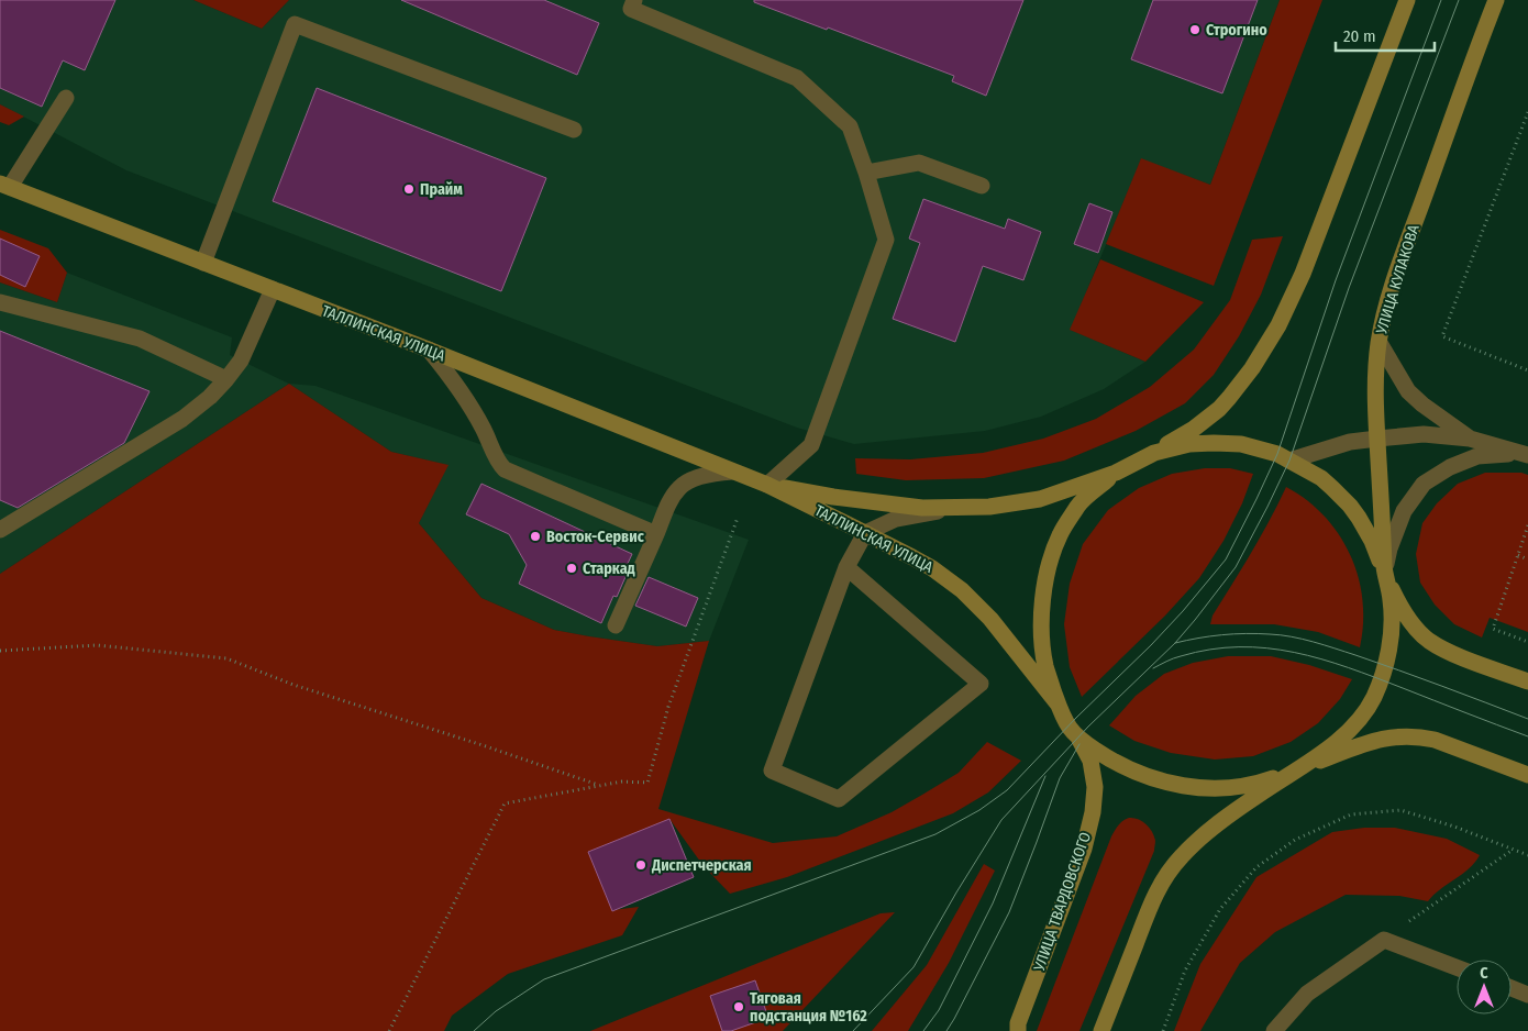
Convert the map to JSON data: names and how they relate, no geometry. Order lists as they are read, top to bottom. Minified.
{"streets":{"main road":["УЛИЦА КУЛАКОВА","ТАЛЛИНСКАЯ УЛИЦА","УЛИЦА ТВАРДОВСКОГО"]},"crossings":[["УЛИЦА КУЛАКОВА","ТАЛЛИНСКАЯ УЛИЦА"],["ТАЛЛИНСКАЯ УЛИЦА","УЛИЦА ТВАРДОВСКОГО"]],"places":["Строгино","Прайм","Восток-Сервис","Старкад","Диспетчерская","Тяговая подстанция №162"],"scale_bar":"20 m","north":"top"}
